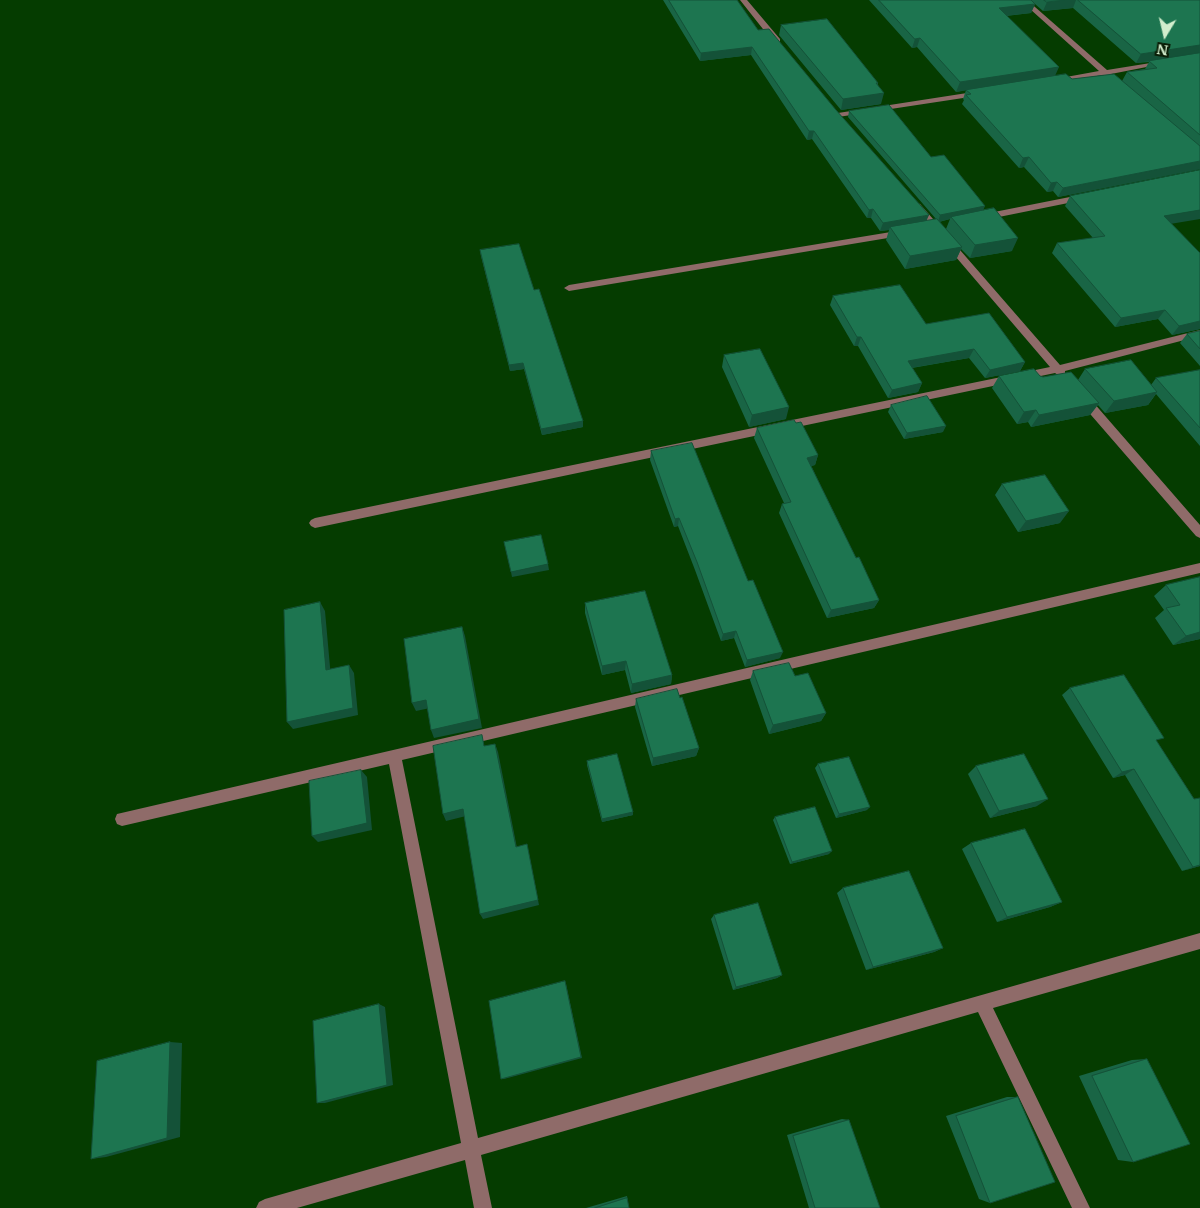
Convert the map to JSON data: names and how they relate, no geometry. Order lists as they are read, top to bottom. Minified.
{"north":"bottom"}
